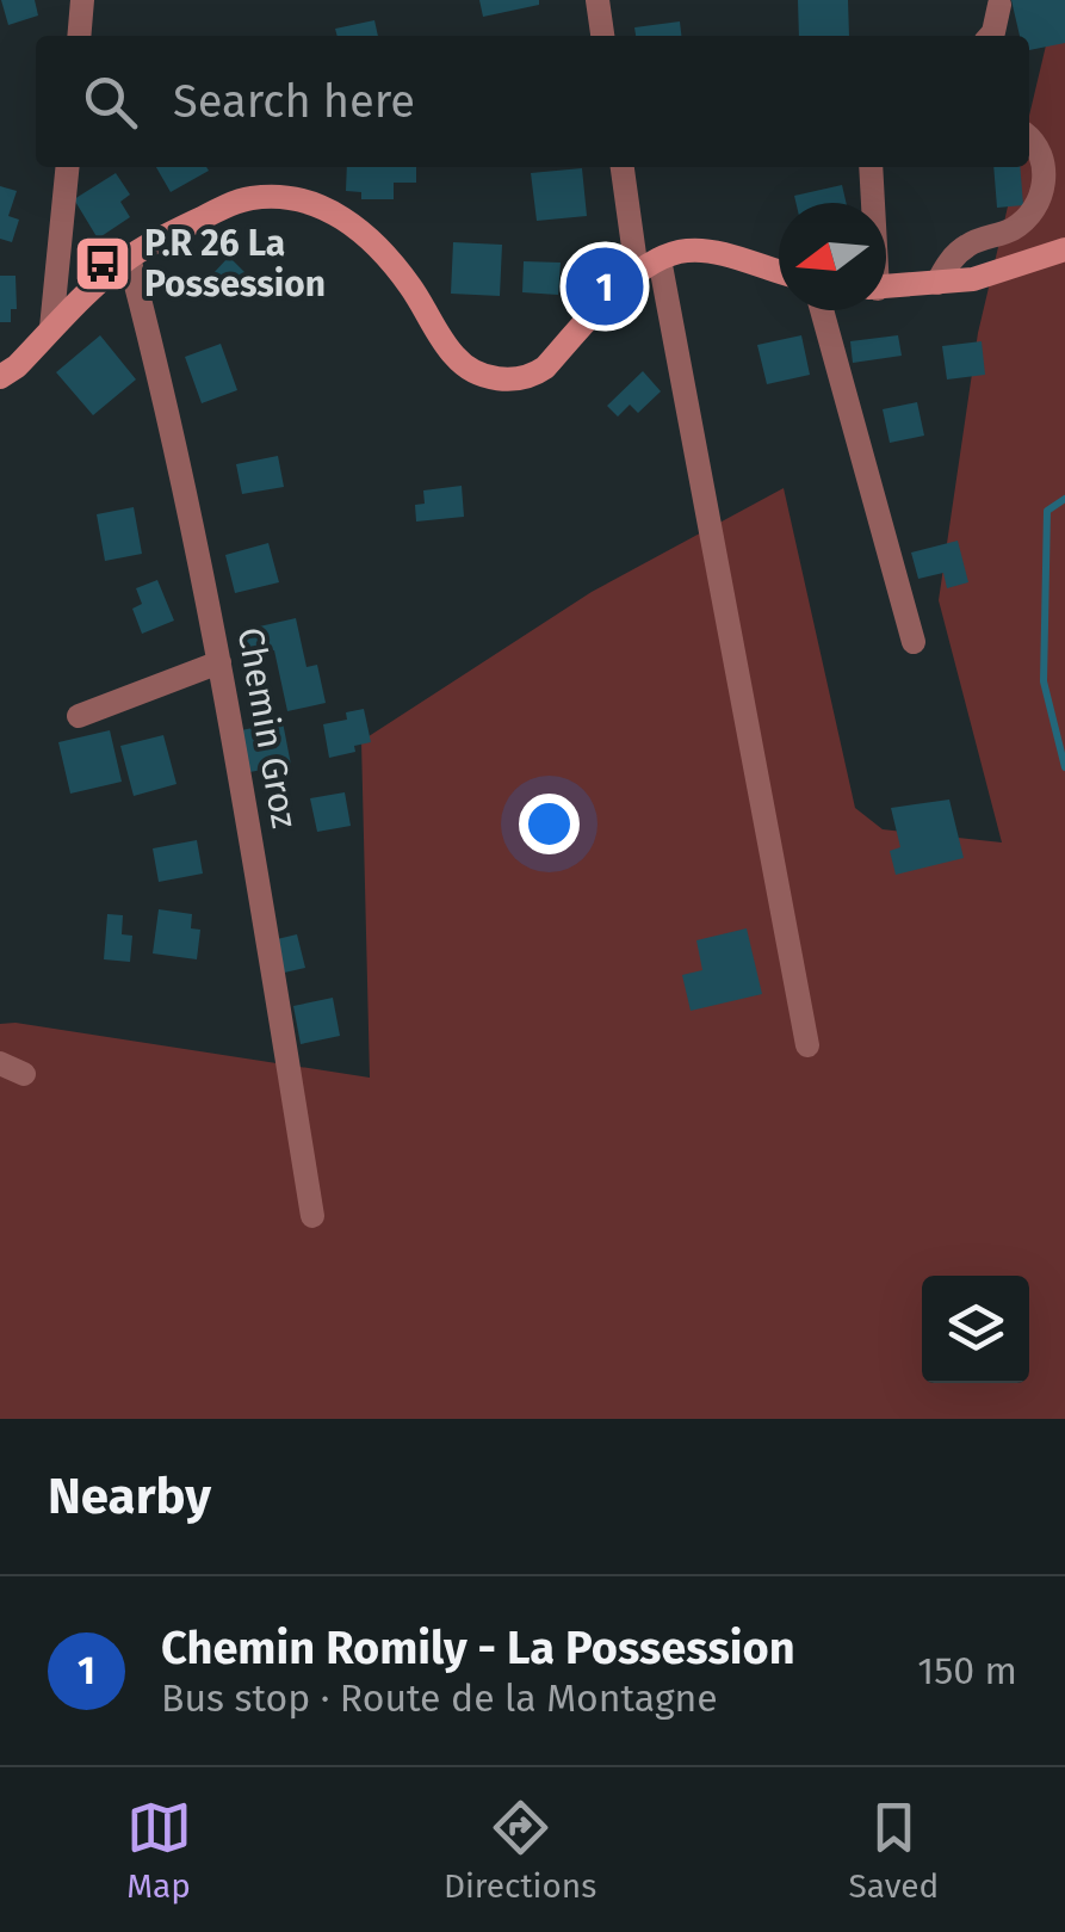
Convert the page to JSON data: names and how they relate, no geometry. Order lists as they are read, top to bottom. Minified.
{"streets":{"street":["Chemin Groz"]},"places":{"bus stop":["P.R 26 La Possession"]},"north":"left","page":{"search":"Search here","pins":"1","heading":"Nearby","list":[{"mark":"1","name":"Chemin Romily - La Possession","note":"Bus stop · Route de la Montagne","value":"150 m"}],"nav":["Map","Directions","Saved"]}}
